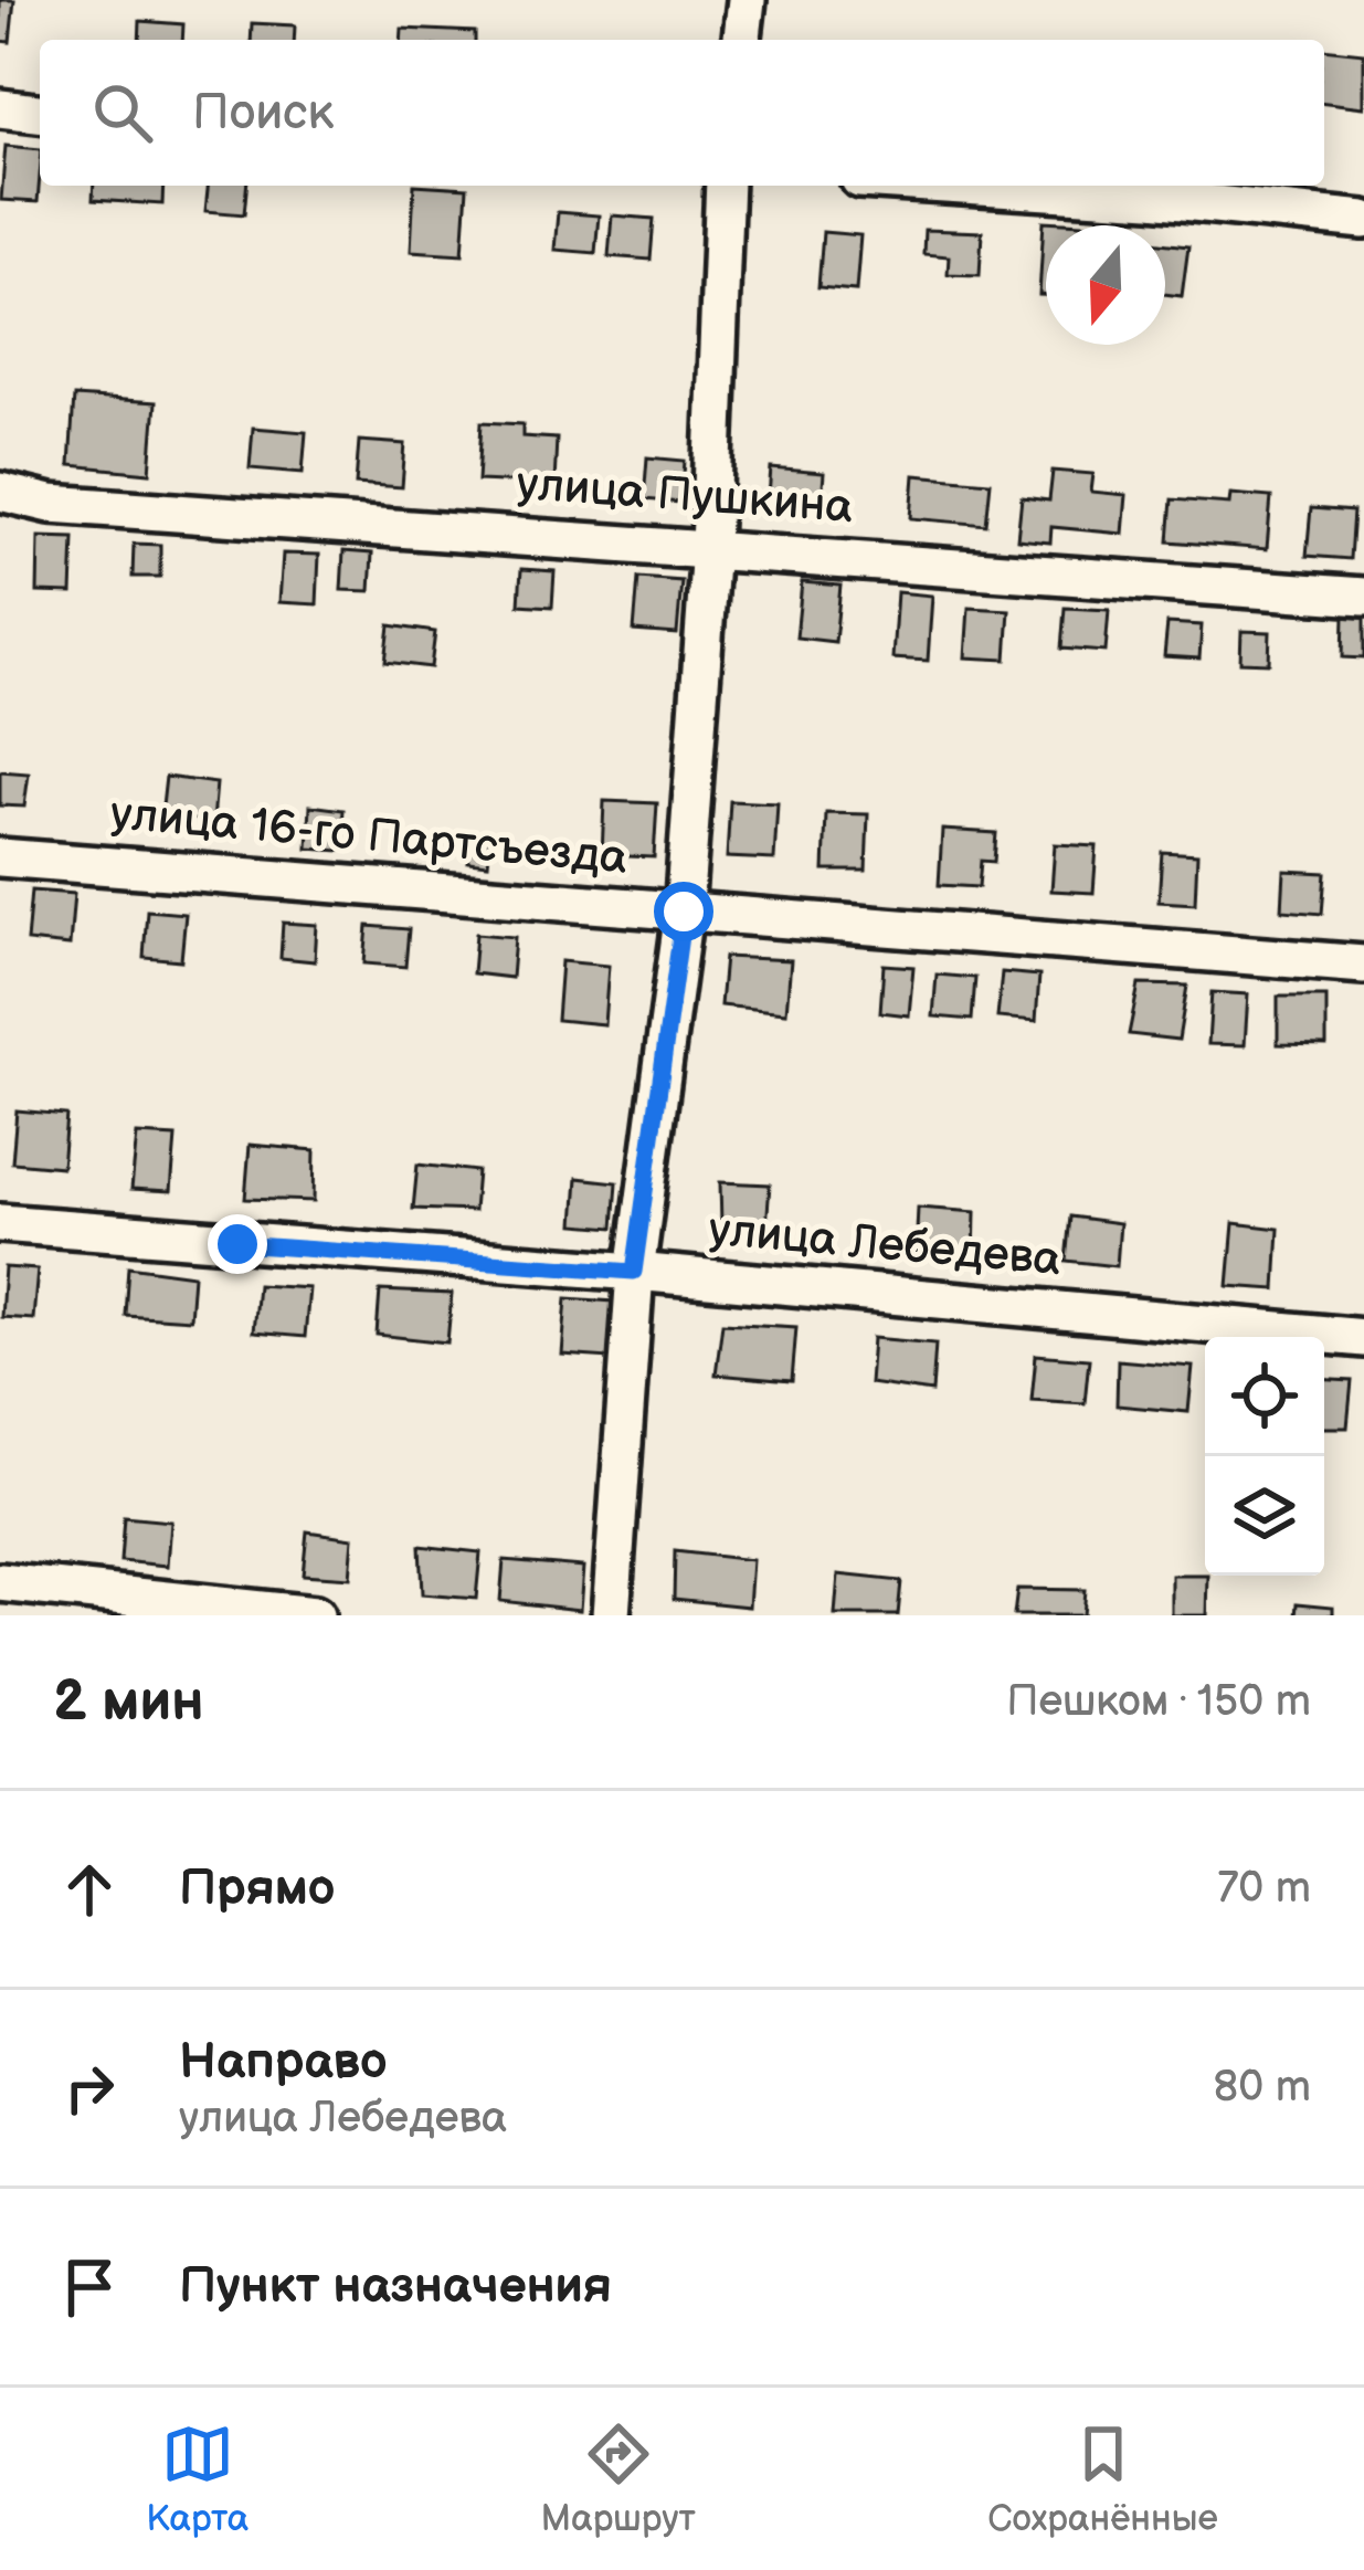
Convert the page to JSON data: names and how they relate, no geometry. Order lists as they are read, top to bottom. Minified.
{"streets":{"street":["улица Пушкина","улица 16-го Партсъезда","улица Лебедева"]},"north":"bottom","page":{"search":"Поиск","heading":["2 мин","Пешком · 150 m"],"list":[["Прямо","70 m"],["Направо","улица Лебедева","80 m"],"Пункт назначения"],"nav":["Карта","Маршрут","Сохранённые"]}}
